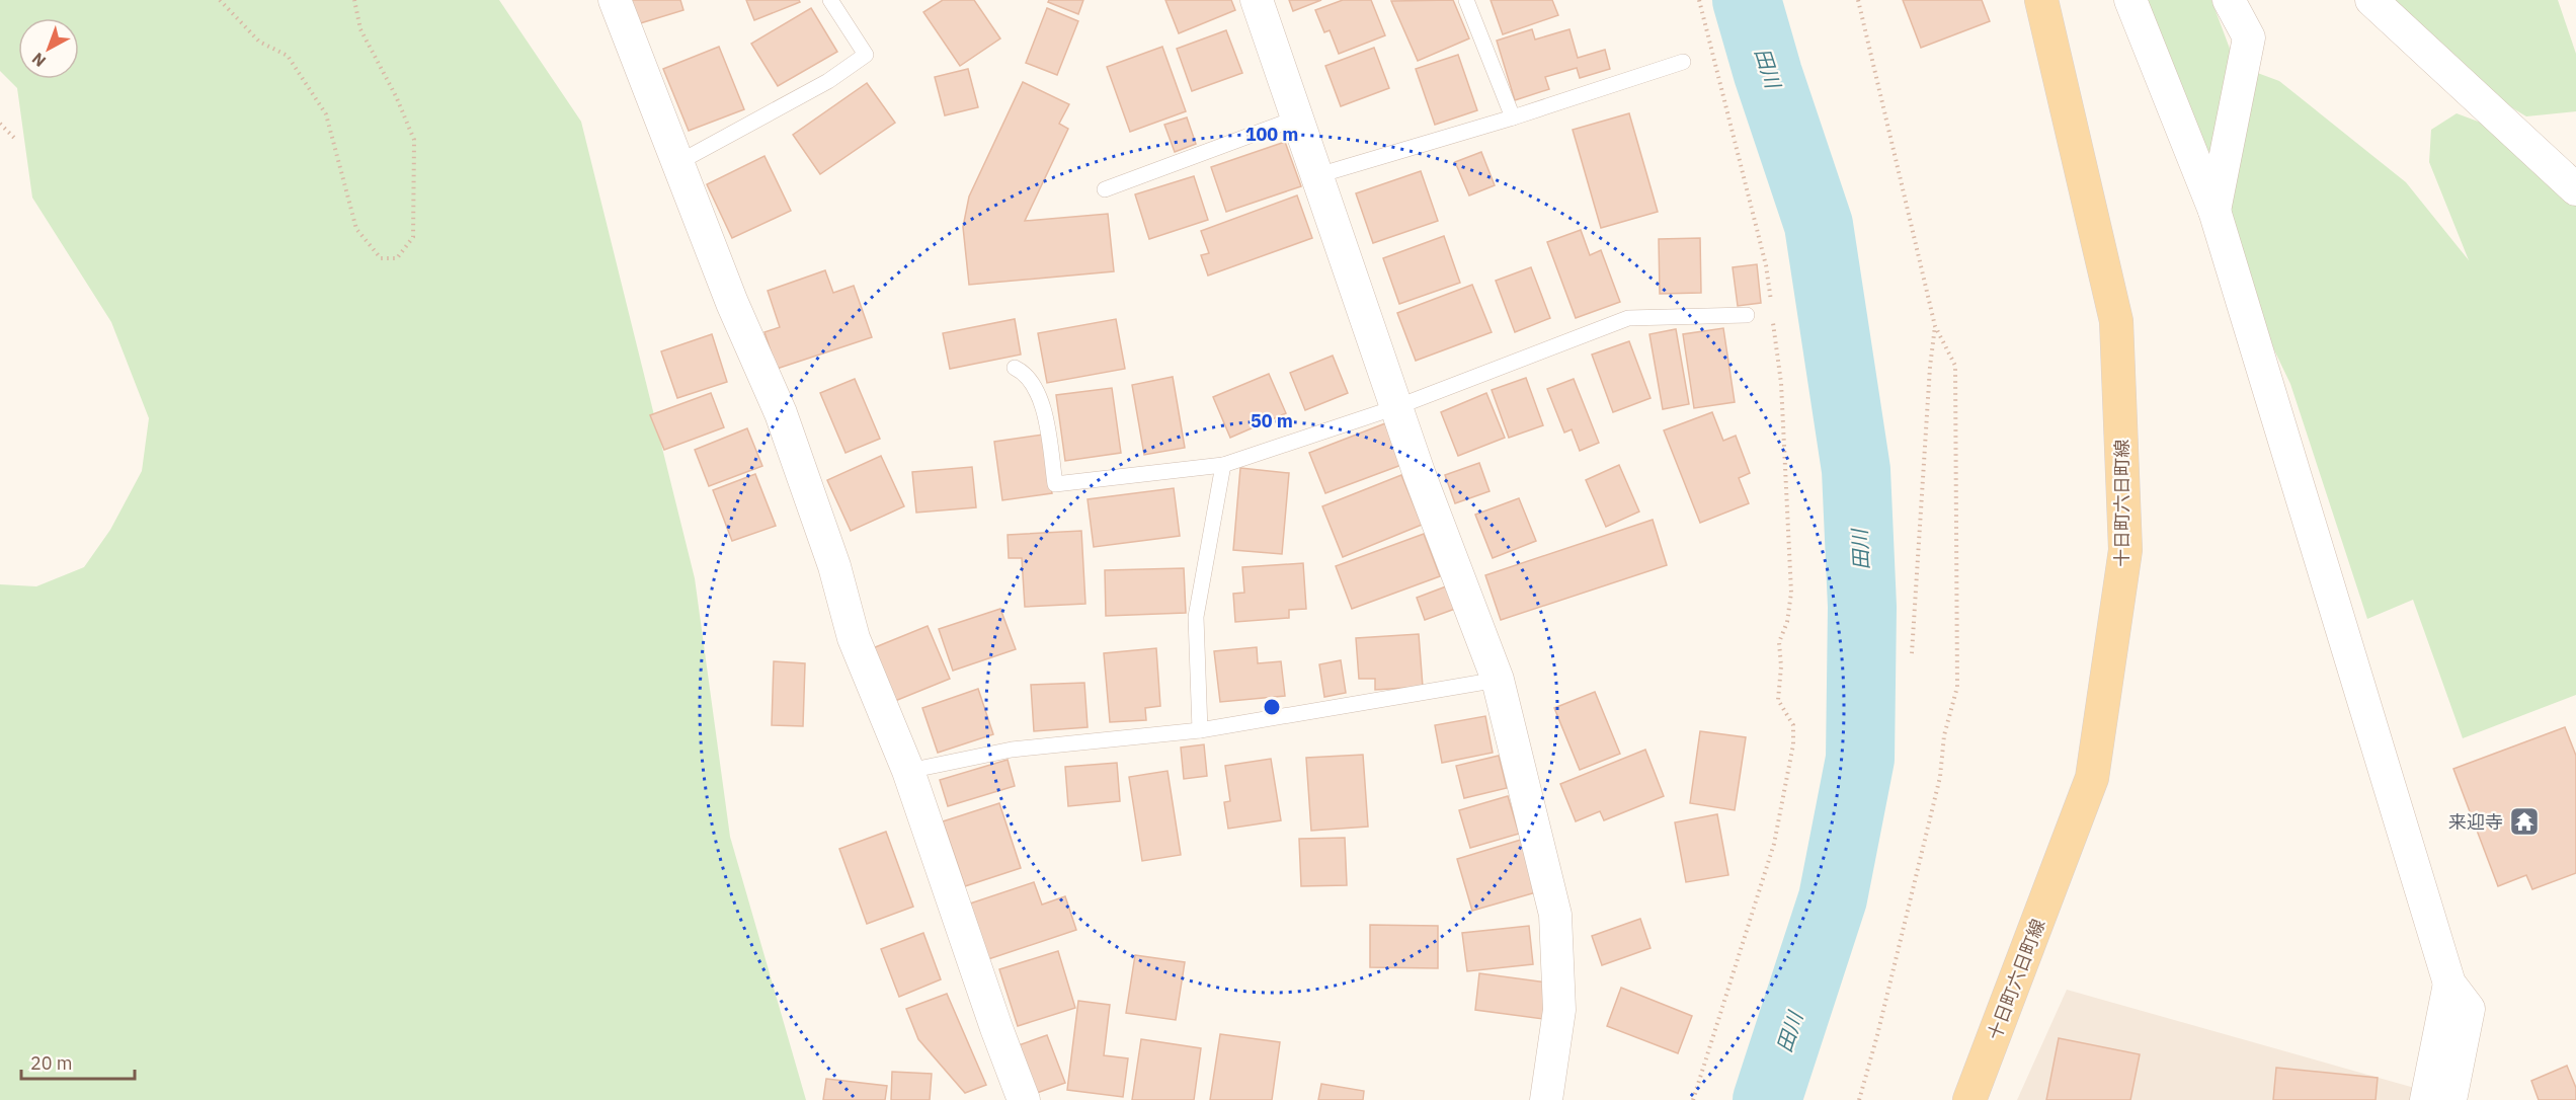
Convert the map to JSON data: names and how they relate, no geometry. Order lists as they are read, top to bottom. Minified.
{"streets":{"main road":["十日町六日町線"]},"water":["田川"],"places":{"temple":["来迎寺"]},"scale_bar":"20 m","north":"bottom left","rings":["100 m","50 m"]}
